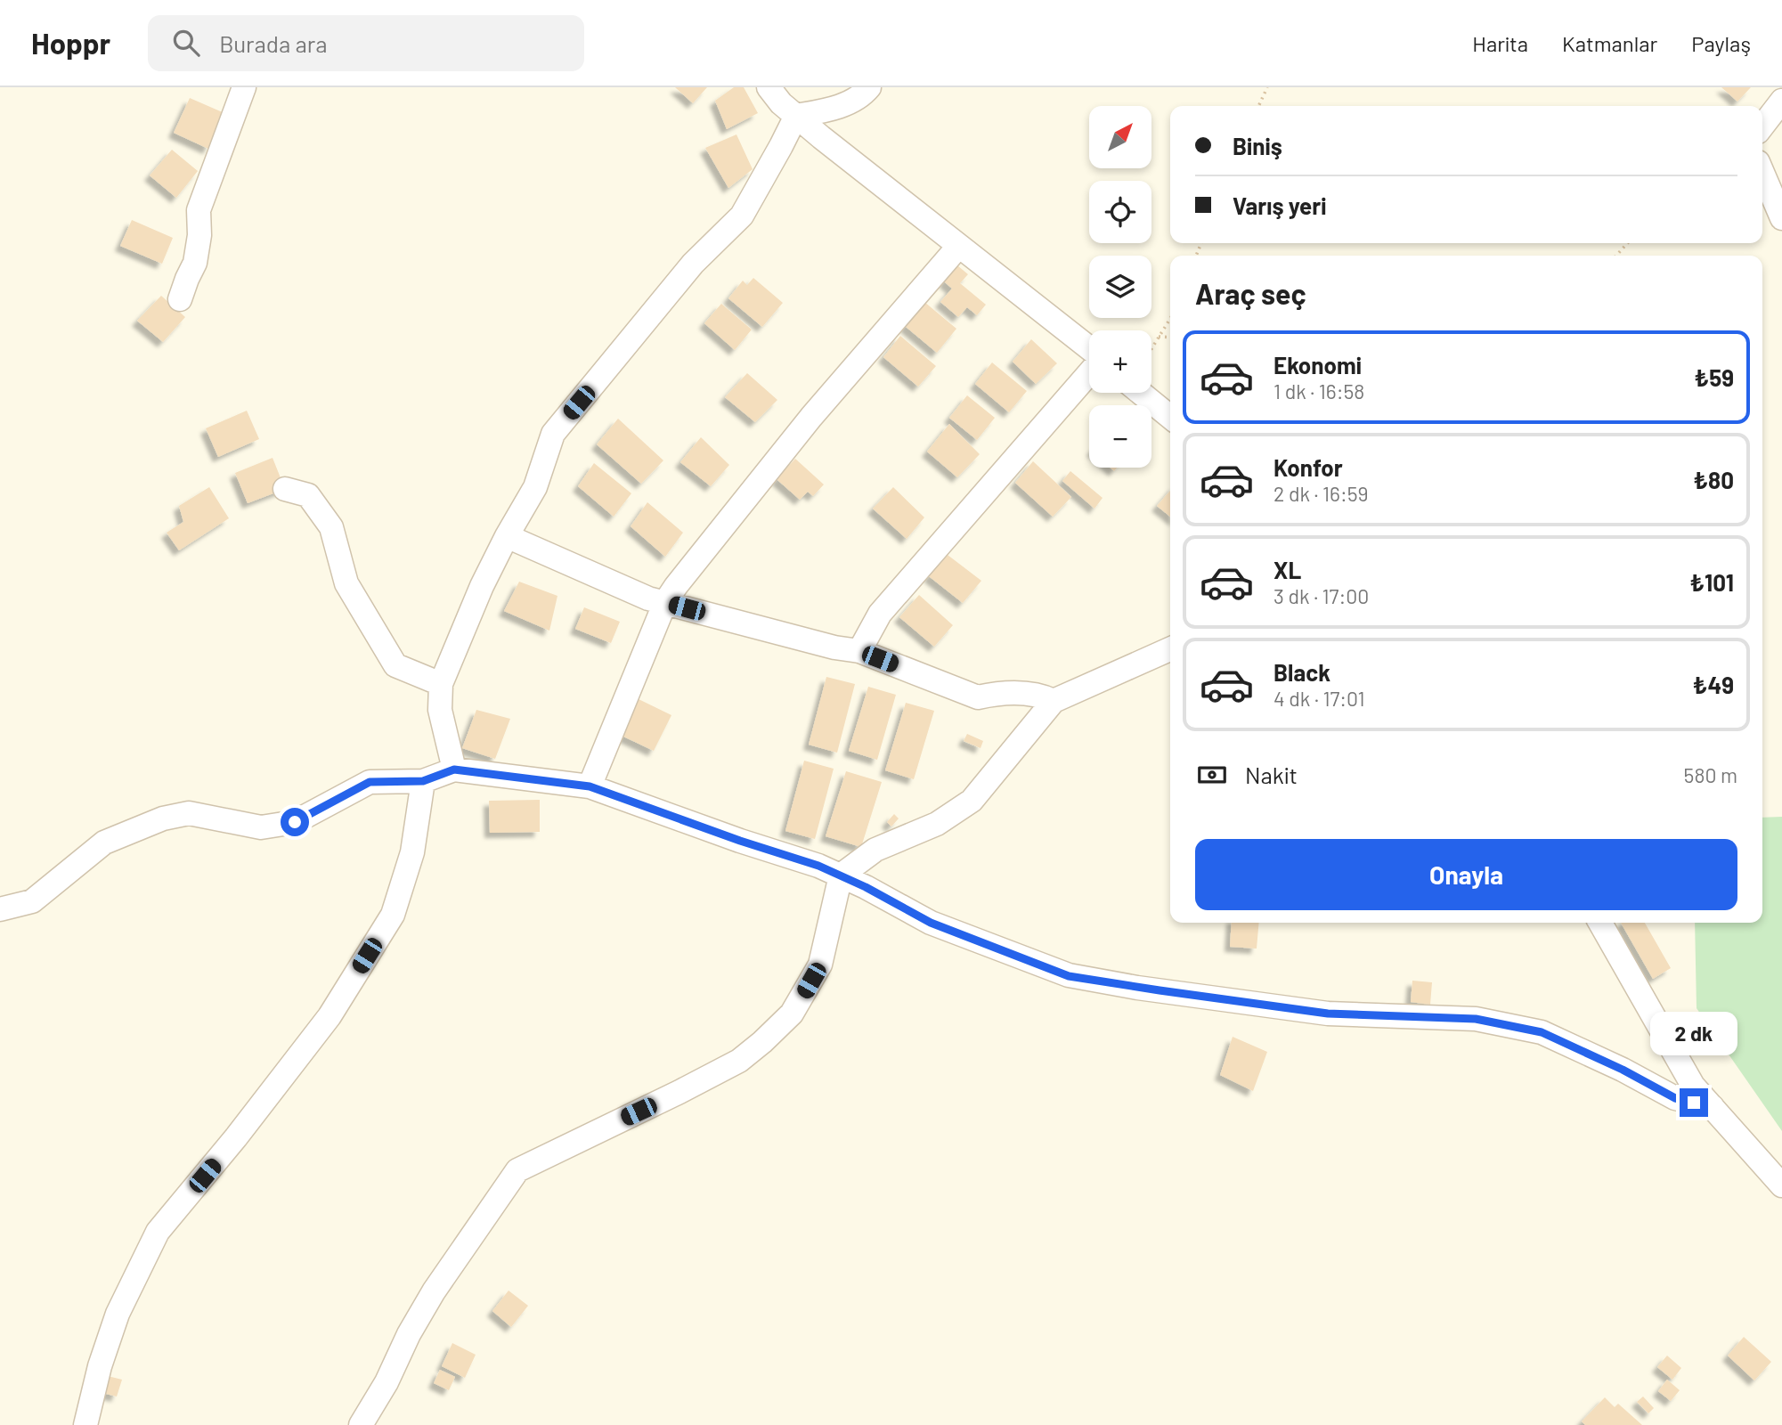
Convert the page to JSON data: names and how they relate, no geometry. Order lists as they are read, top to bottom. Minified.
{"north":"top right","page":{"header":"Hoppr","search":"Burada ara","nav":["Harita","Katmanlar","Paylaş"],"map_buttons":["+","−"],"banner":["Biniş","Varış yeri"],"heading":"Araç seç","list":[{"name":"Ekonomi","note":"1 dk · 16:58","value":"₺59"},{"name":"Konfor","note":"2 dk · 16:59","value":"₺80"},{"name":"XL","note":"3 dk · 17:00","value":"₺101"},{"name":"Black","note":"4 dk · 17:01","value":"₺49"}],"pay":["Nakit","580 m"],"buttons":"Onayla","bubble":"2 dk"}}
